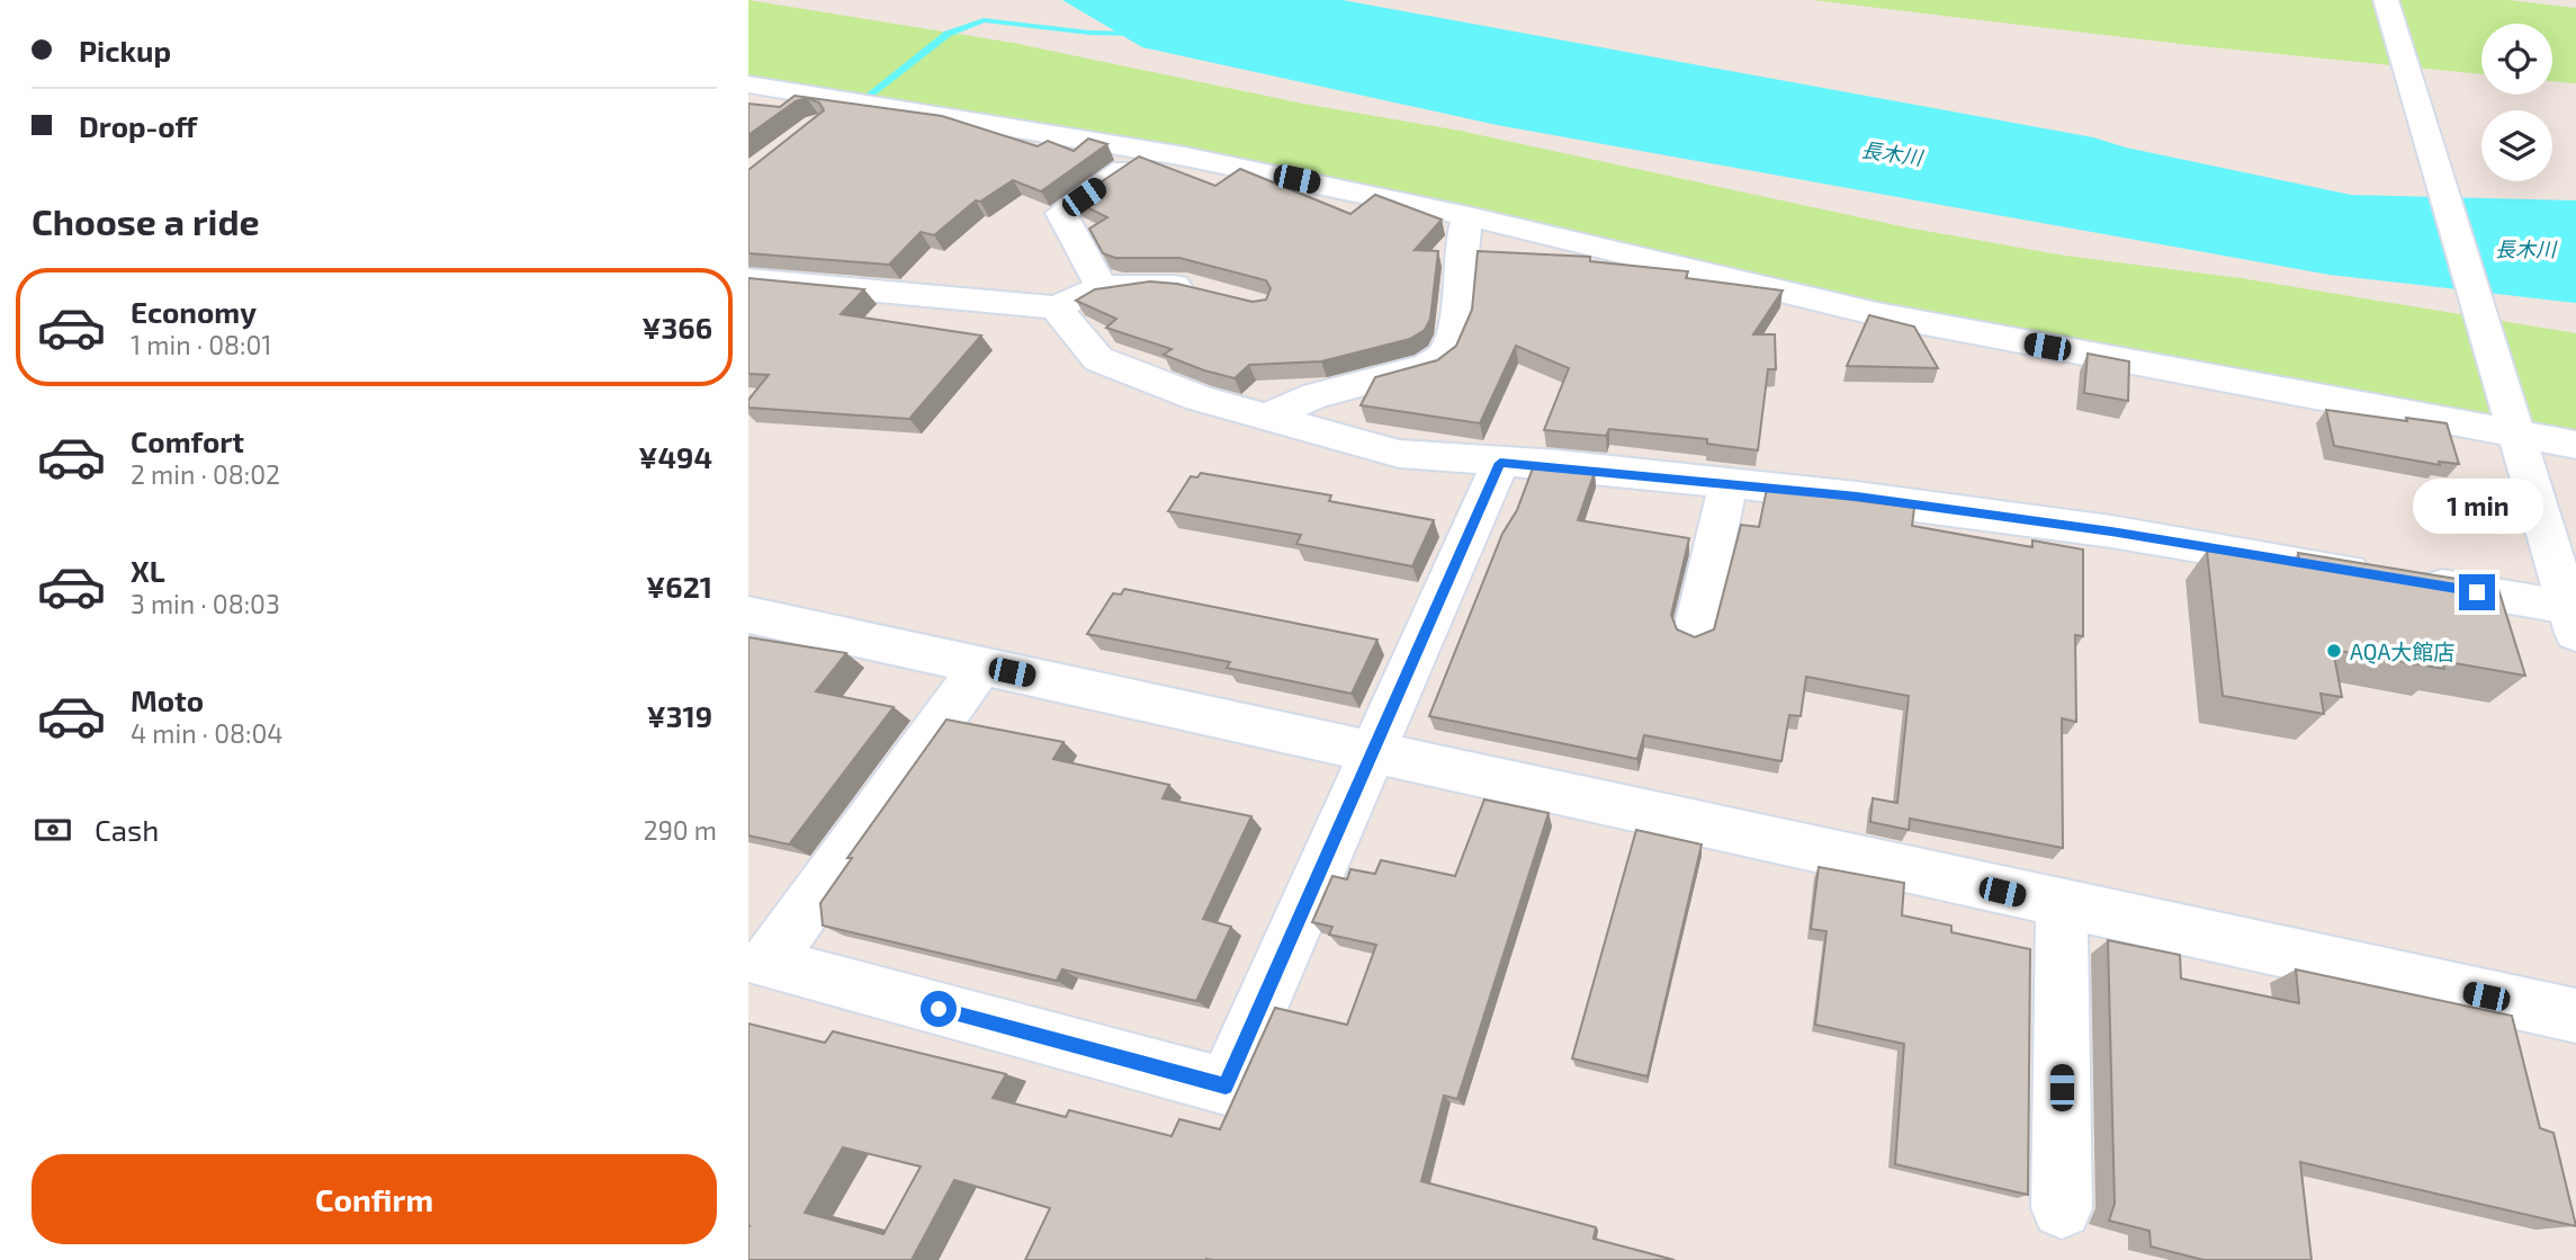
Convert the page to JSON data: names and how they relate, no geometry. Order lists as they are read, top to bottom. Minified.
{"water":["長木川"],"places":["AQA大館店"],"page":{"banner":["Pickup","Drop-off"],"heading":"Choose a ride","list":[{"name":"Economy","note":"1 min · 08:01","value":"¥366"},{"name":"Comfort","note":"2 min · 08:02","value":"¥494"},{"name":"XL","note":"3 min · 08:03","value":"¥621"},{"name":"Moto","note":"4 min · 08:04","value":"¥319"}],"bubble":"1 min","pay":["Cash","290 m"],"buttons":"Confirm"}}
